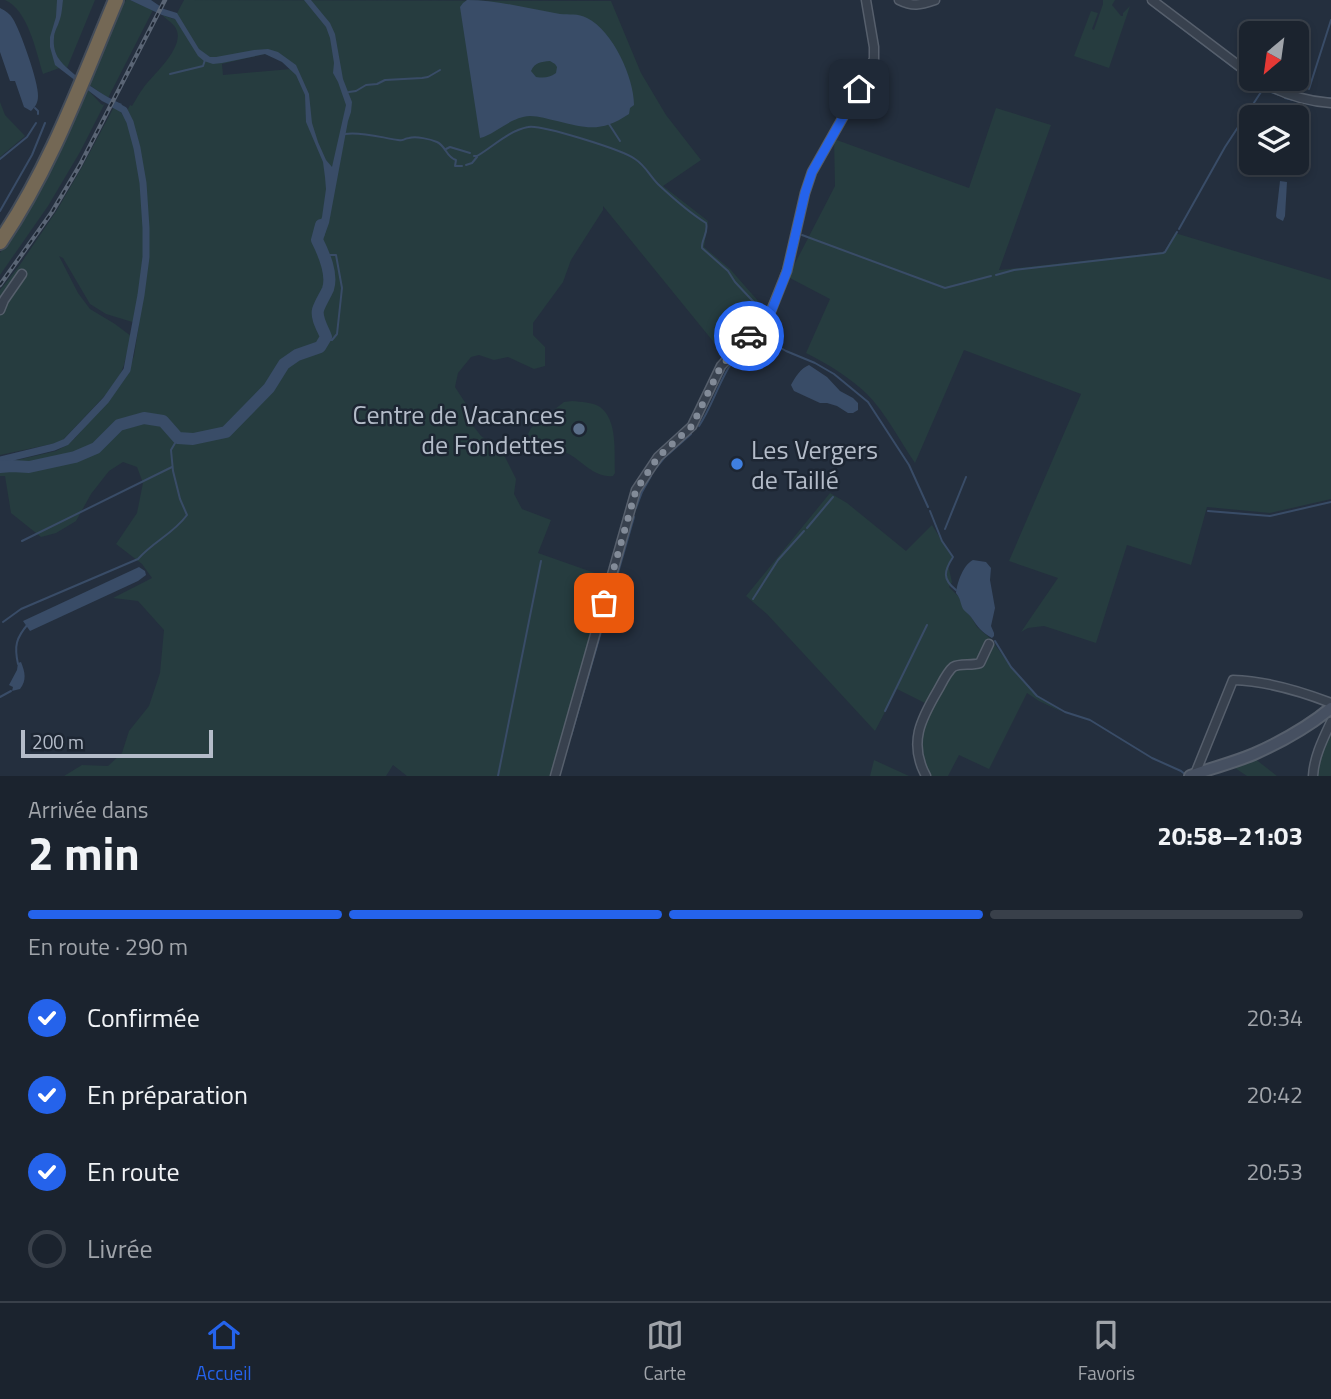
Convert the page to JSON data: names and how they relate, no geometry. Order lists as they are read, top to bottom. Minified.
{"places":["Centre de Vacances de Fondettes","Les Vergers de Taillé"],"scale_bar":"200 m","north":"bottom left","page":{"scale":"200 m","heading":["2 min","Arrivée dans","20:58–21:03"],"bar":"En route · 290 m","list":[["Confirmée","20:34"],["En préparation","20:42"],["En route","20:53"],"Livrée"],"tabs":["Accueil","Carte","Favoris"]}}
